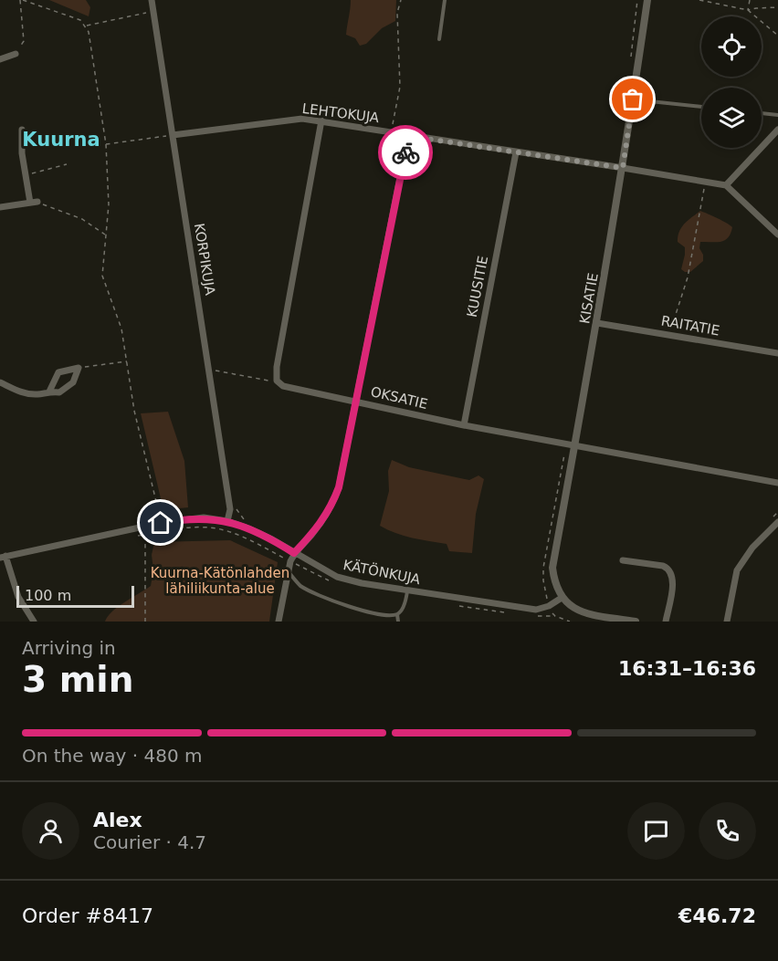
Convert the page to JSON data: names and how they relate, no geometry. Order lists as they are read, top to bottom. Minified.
{"streets":{"street":["LEHTOKUJA","KORPIKUJA","KUUSITIE","KISATIE","RAITATIE","OKSATIE","KÄTÖNKUJA"]},"crossings":[["LEHTOKUJA","KORPIKUJA"],["LEHTOKUJA","KUUSITIE"],["LEHTOKUJA","KISATIE"],["KORPIKUJA","KÄTÖNKUJA"],["KUUSITIE","OKSATIE"],["KISATIE","RAITATIE"],["KISATIE","OKSATIE"],["KISATIE","KÄTÖNKUJA"]],"districts":["Kuurna"],"parks":["Kuurna-Kätönlahden lähiliikunta-alue"],"scale_bar":"100 m","page":{"scale":"100 m","heading":["3 min","Arriving in","16:31–16:36"],"panel":["Alex","Courier · 4.7","Order #8417","€46.72"],"bar":"On the way · 480 m"}}
